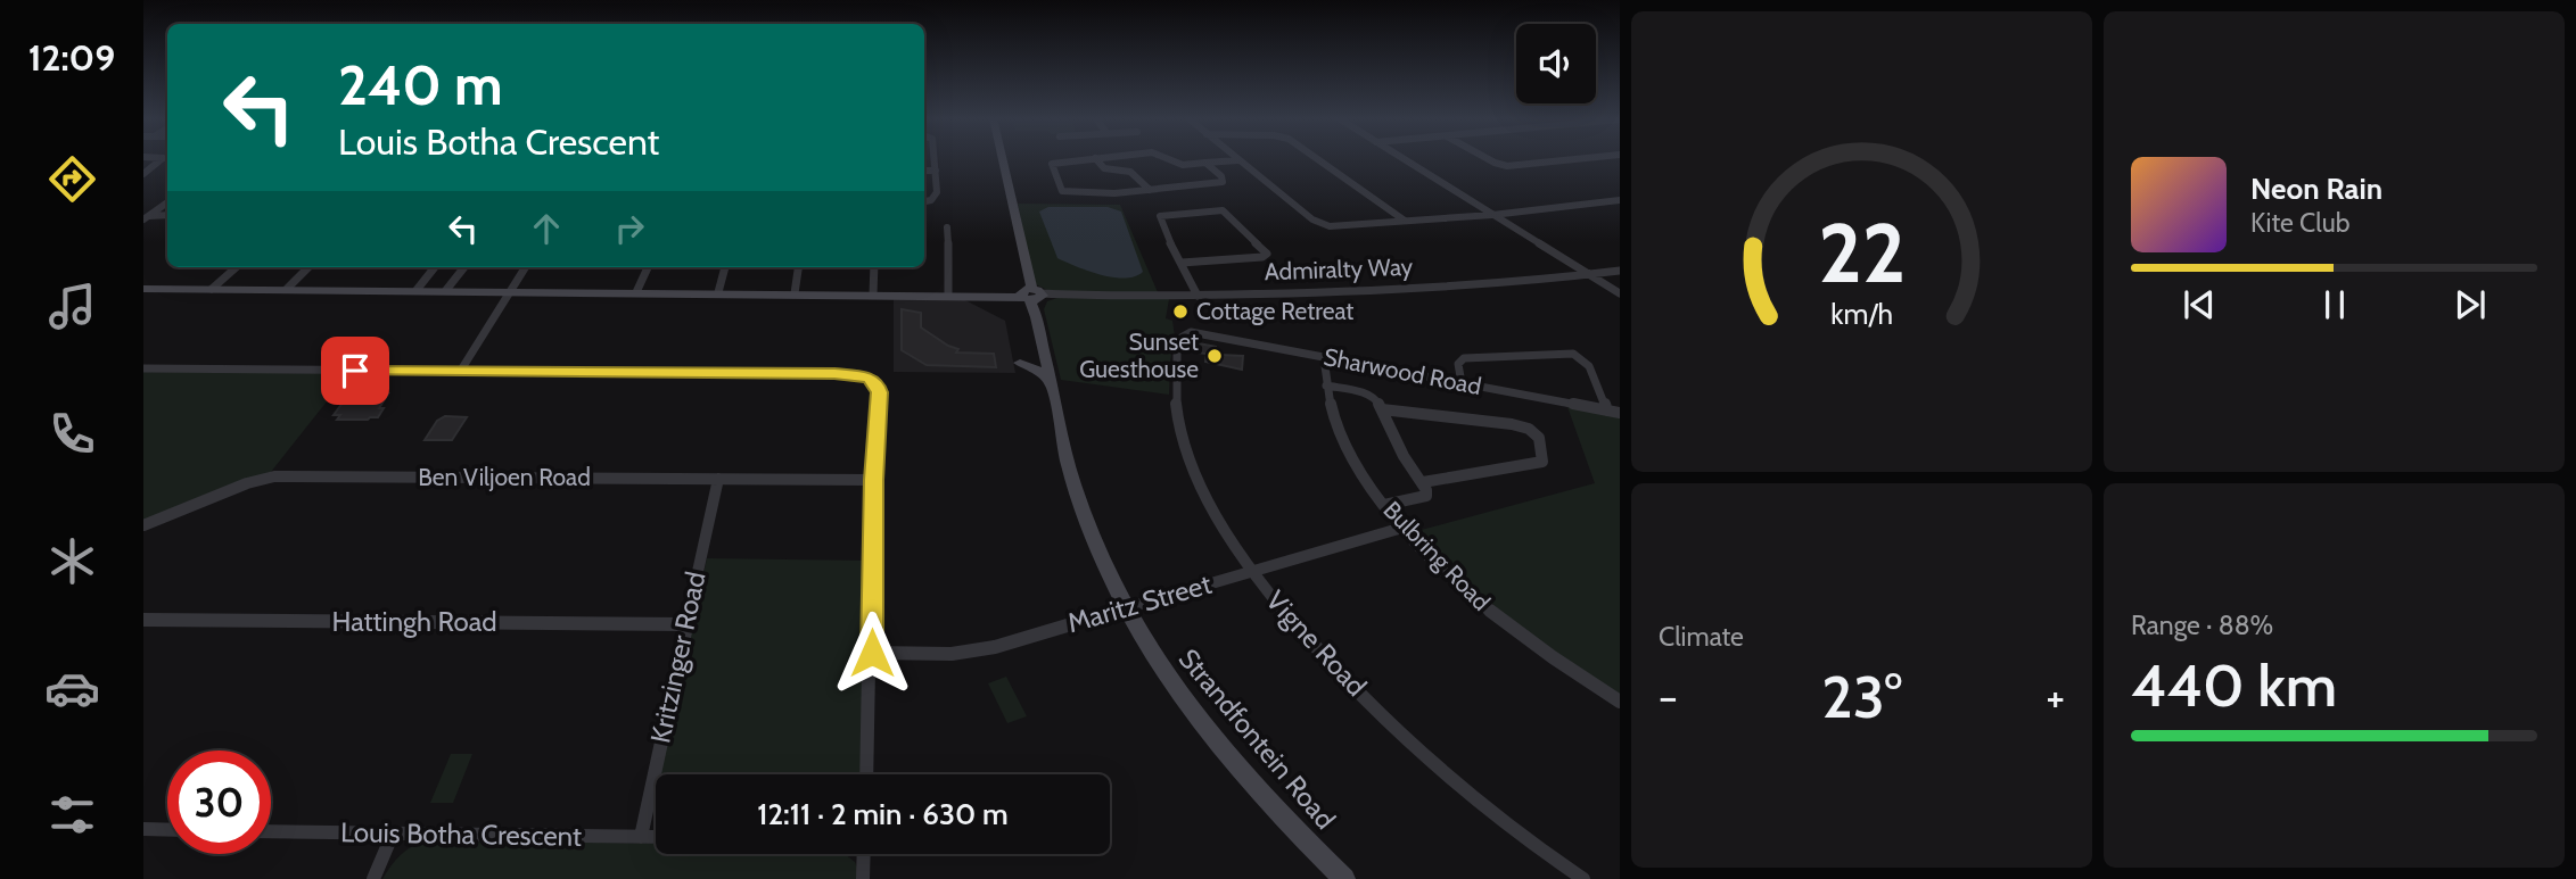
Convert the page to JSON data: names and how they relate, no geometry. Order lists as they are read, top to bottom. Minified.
{"streets":{"main road":["Admiralty Way","Strandfontein Road"],"street":["Sharwood Road","Ben Viljoen Road","Bulbring Road","Maritz Street","Hattingh Road","Vigne Road","Kritzinger Road","Louis Botha Crescent"]},"crossings":[["Admiralty Way","Strandfontein Road"],["Sharwood Road","Bulbring Road"],["Sharwood Road","Vigne Road"],["Ben Viljoen Road","Kritzinger Road"],["Bulbring Road","Maritz Street"],["Maritz Street","Vigne Road"],["Maritz Street","Strandfontein Road"],["Hattingh Road","Kritzinger Road"],["Kritzinger Road","Louis Botha Crescent"]],"places":["Cottage Retreat","Sunset Guesthouse"],"page":{"tabs":"12:09","turn":["240 m","Louis Botha Crescent"],"song":["Neon Rain","Kite Club"],"tile":["Climate",["Range · 88%","440 km"]],"heat":["−","23°","+"],"limit":"30","trip":"12:11 · 2 min · 630 m","gauge":["22","km/h"]}}
